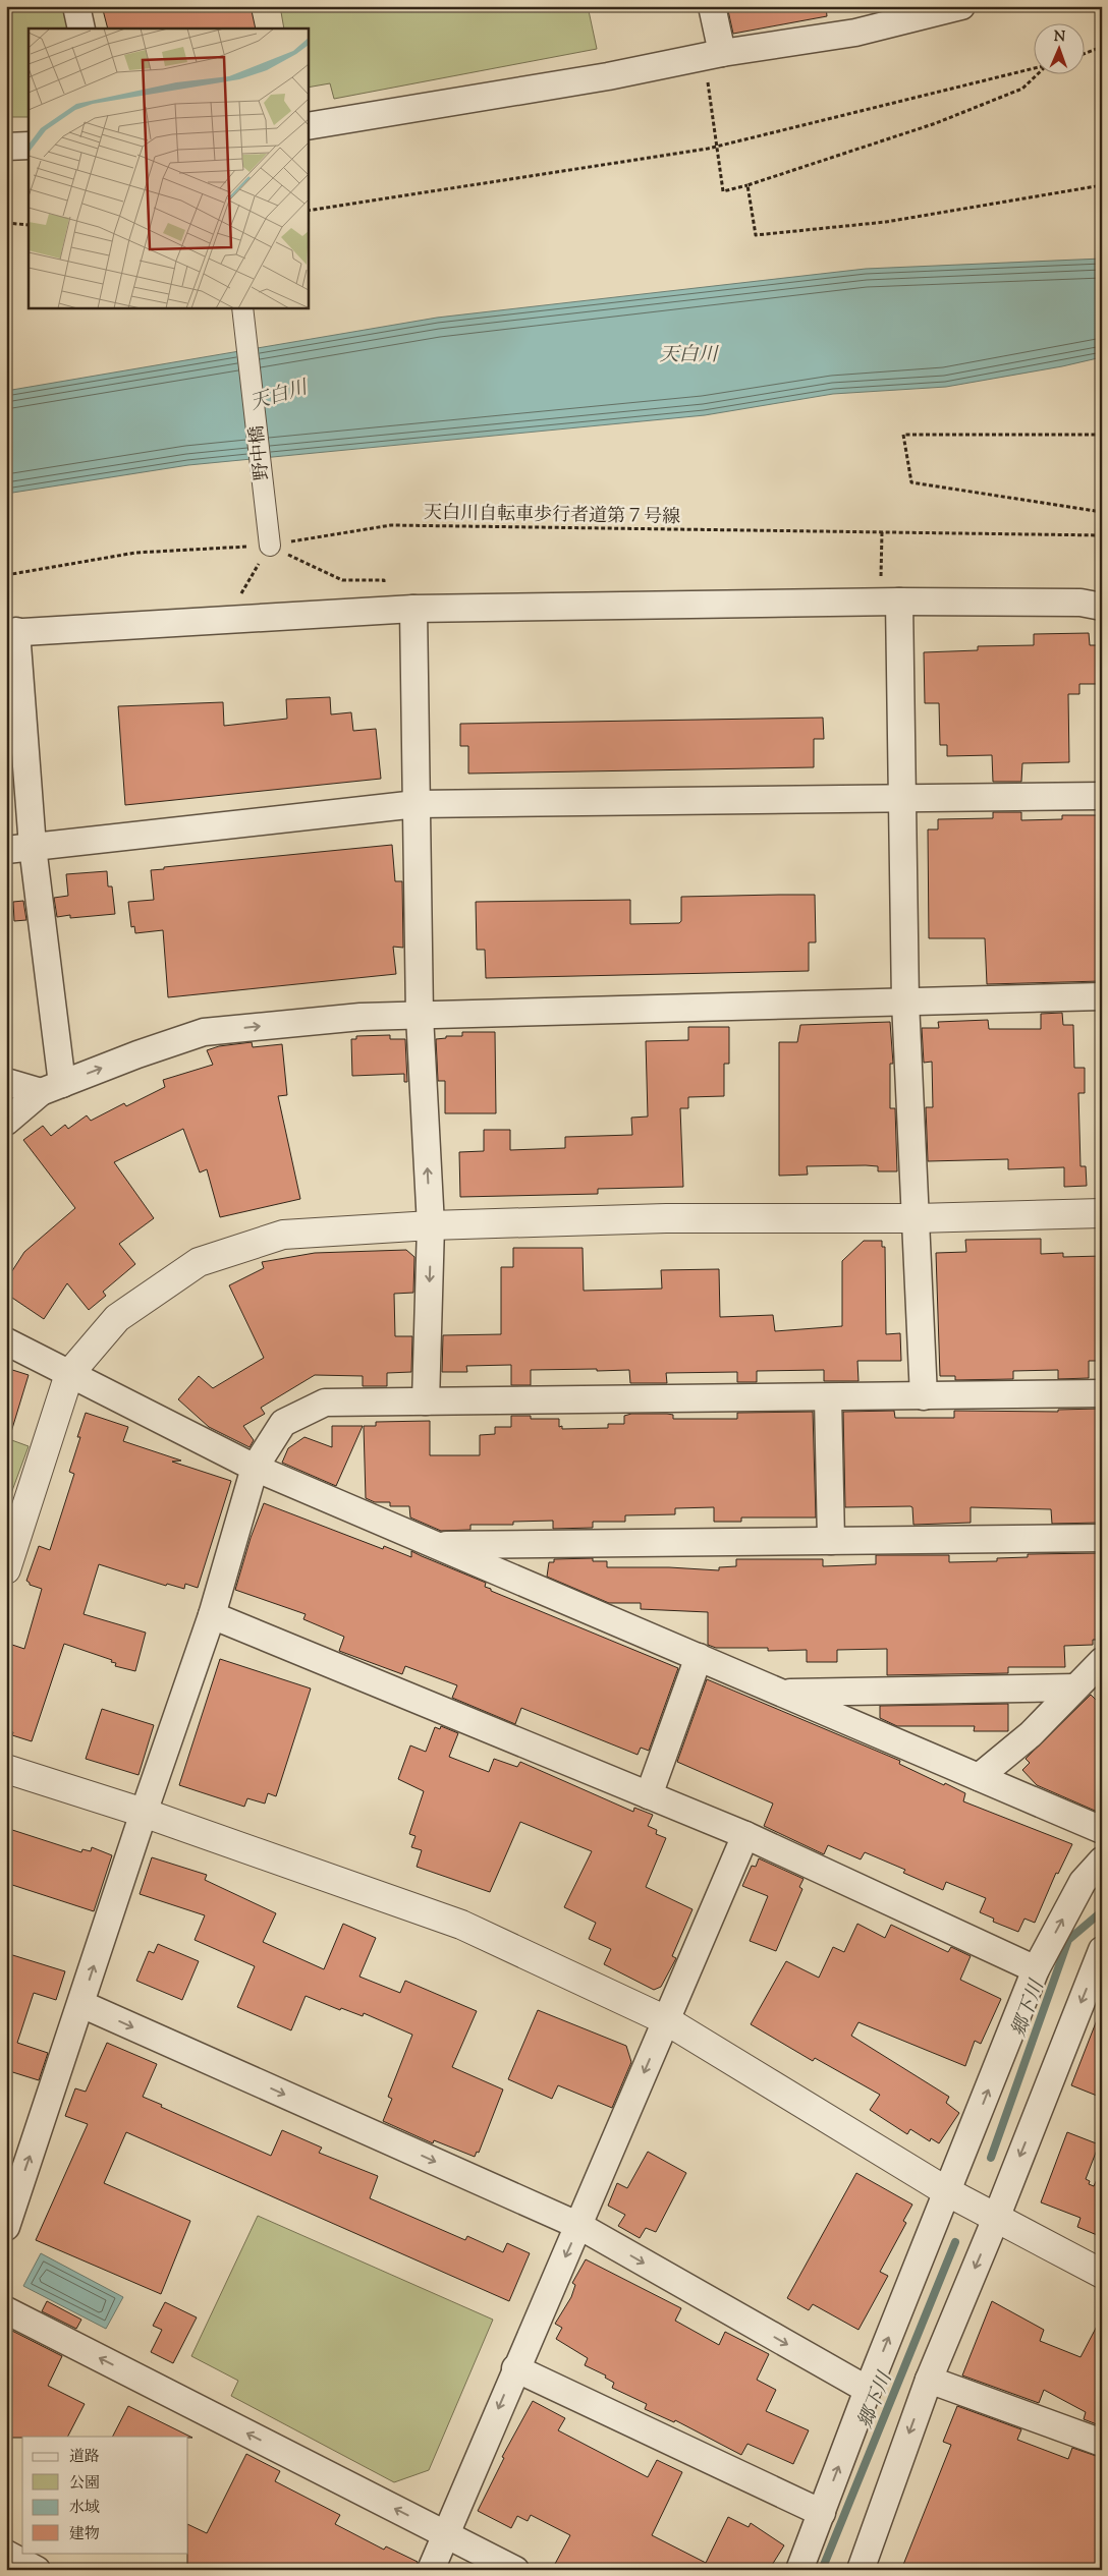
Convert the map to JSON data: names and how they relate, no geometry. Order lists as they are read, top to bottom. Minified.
{"streets":{"street":["野中橋"],"path":["天白川自転車歩行者道第７号線"]},"crossings":[["野中橋","天白川自転車歩行者道第７号線"]],"water":["天白川","郷下川"],"legend":["道路","公園","水域","建物"],"north":"top"}
